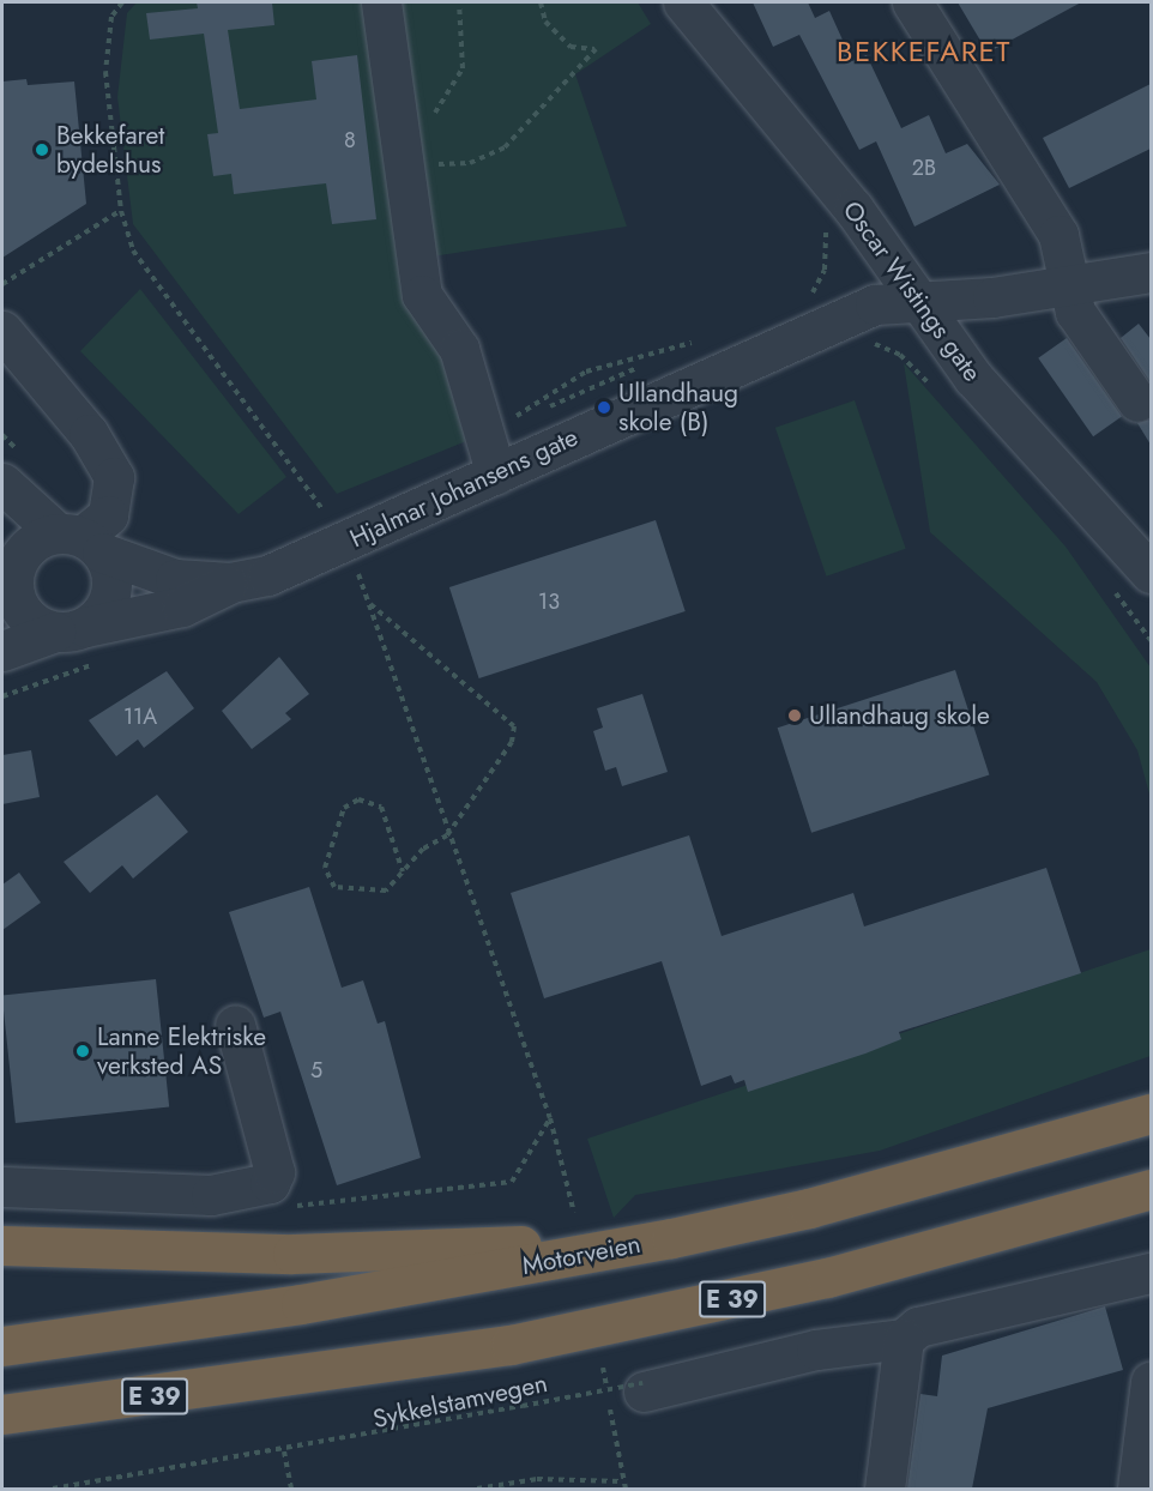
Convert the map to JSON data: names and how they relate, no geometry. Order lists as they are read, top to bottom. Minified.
{"streets":{"highway":["Motorveien","E 39"],"street":["Oscar Wistings gate","Hjalmar Johansens gate"],"path":["Sykkelstamvegen"]},"crossings":[["Oscar Wistings gate","Hjalmar Johansens gate"]],"districts":["BEKKEFARET"],"places":["Bekkefaret bydelshus","Ullandhaug skole (B)","Ullandhaug skole","Lanne Elektriske verksted AS"],"house_numbers":["8","2B","13","11A","5"]}
